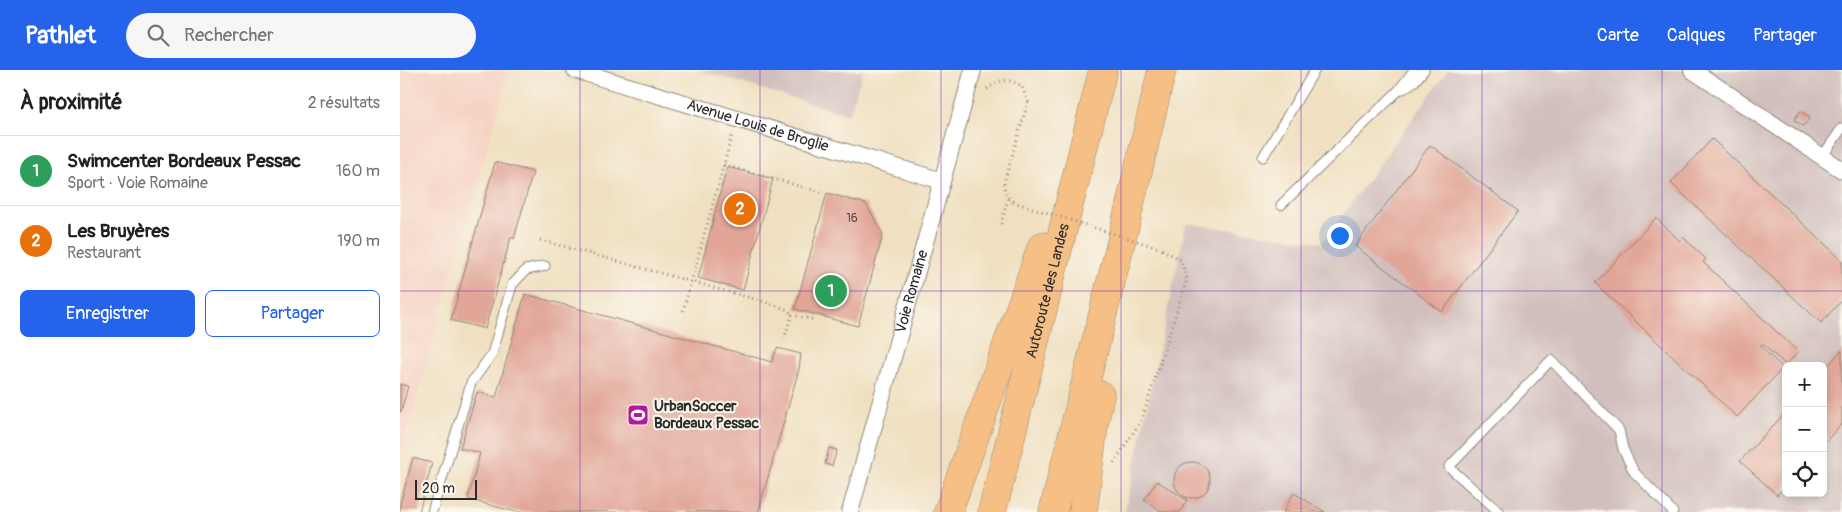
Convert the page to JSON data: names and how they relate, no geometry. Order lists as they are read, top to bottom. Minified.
{"streets":{"highway":["Autoroute des Landes"],"street":["Avenue Louis de Broglie","Voie Romaine"]},"crossings":[["Avenue Louis de Broglie","Voie Romaine"]],"places":{"sports":["UrbanSoccer Bordeaux Pessac"]},"house_numbers":["16"],"scale_bar":"20 m","page":{"header":"Pathlet","search":"Rechercher","nav":["Carte","Calques","Partager"],"heading":["À proximité","2 résultats"],"list":[{"mark":"1","name":"Swimcenter Bordeaux Pessac","note":"Sport · Voie Romaine","value":"160 m"},{"mark":"2","name":"Les Bruyères","note":"Restaurant","value":"190 m"}],"pins":["2","1"],"buttons":["Enregistrer","Partager"],"map_buttons":["+","−"],"scale":"20 m"}}
